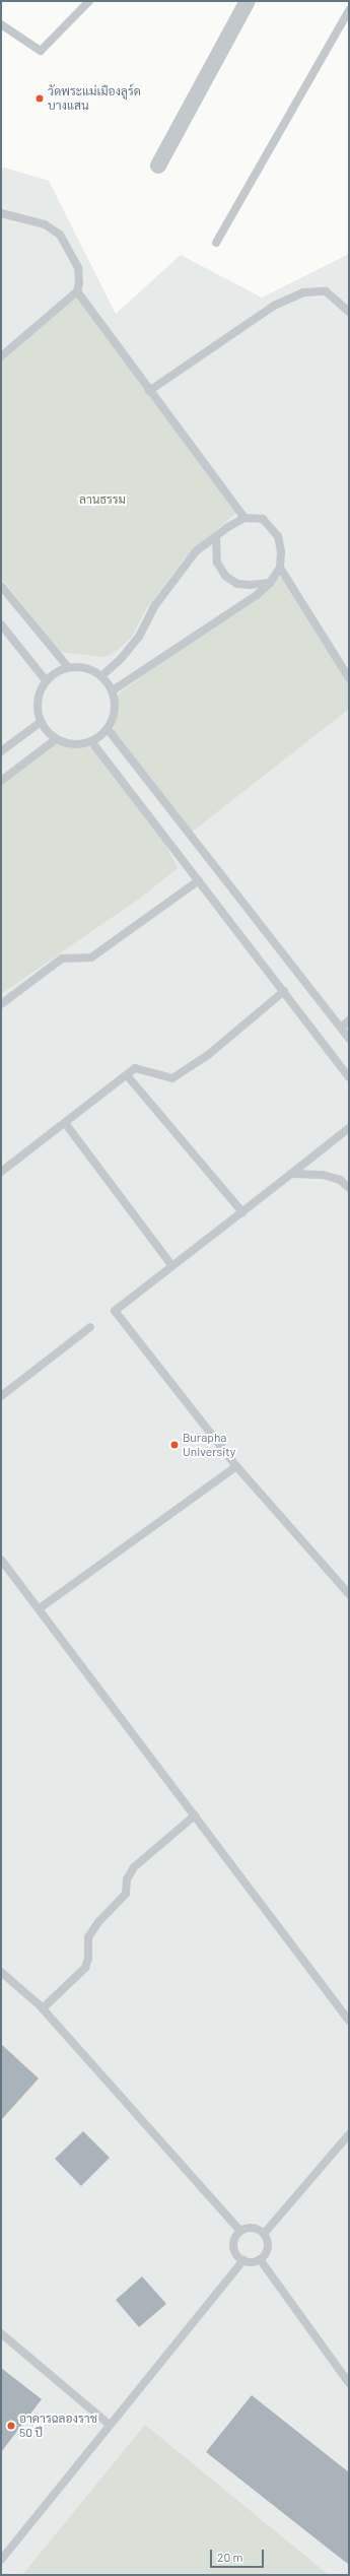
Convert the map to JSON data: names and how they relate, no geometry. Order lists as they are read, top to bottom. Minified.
{"parks":["ลานธรรม"],"places":["วัดพระแม่เมืองลูร์ด บางแสน","Burapha University","อาคารฉลองราช 50 ปี"],"scale_bar":"20 m"}
